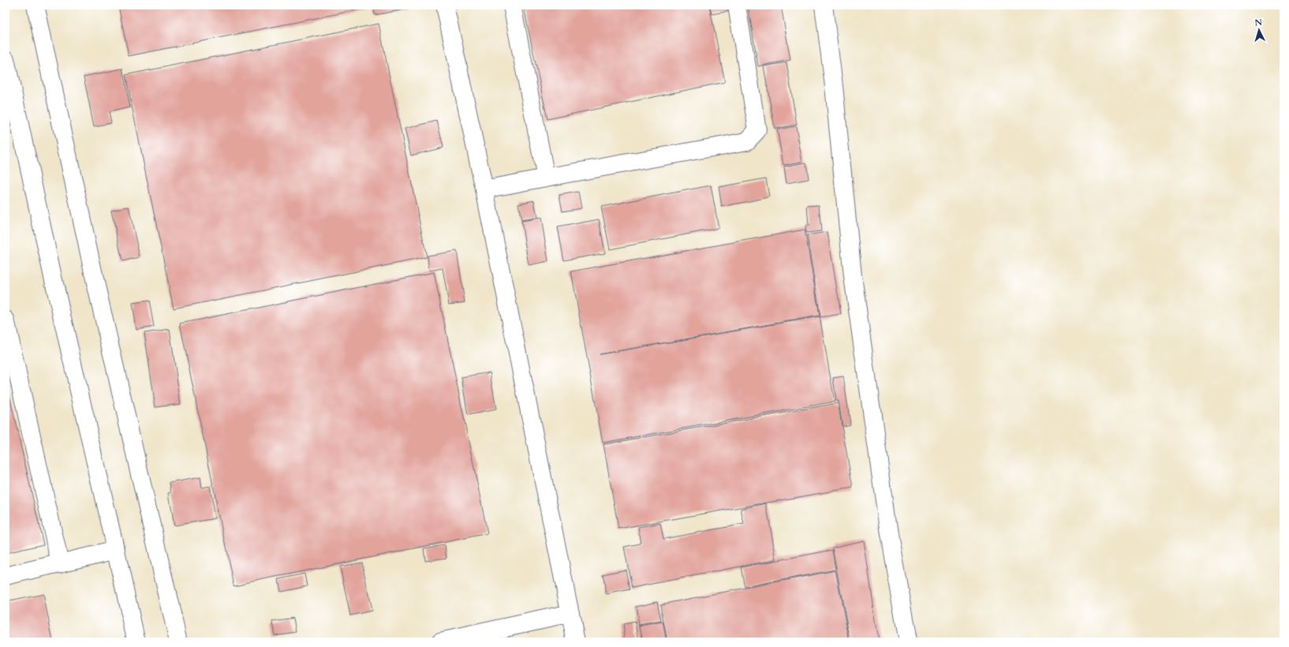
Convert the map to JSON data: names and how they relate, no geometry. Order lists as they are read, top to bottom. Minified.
{"north":"top"}
